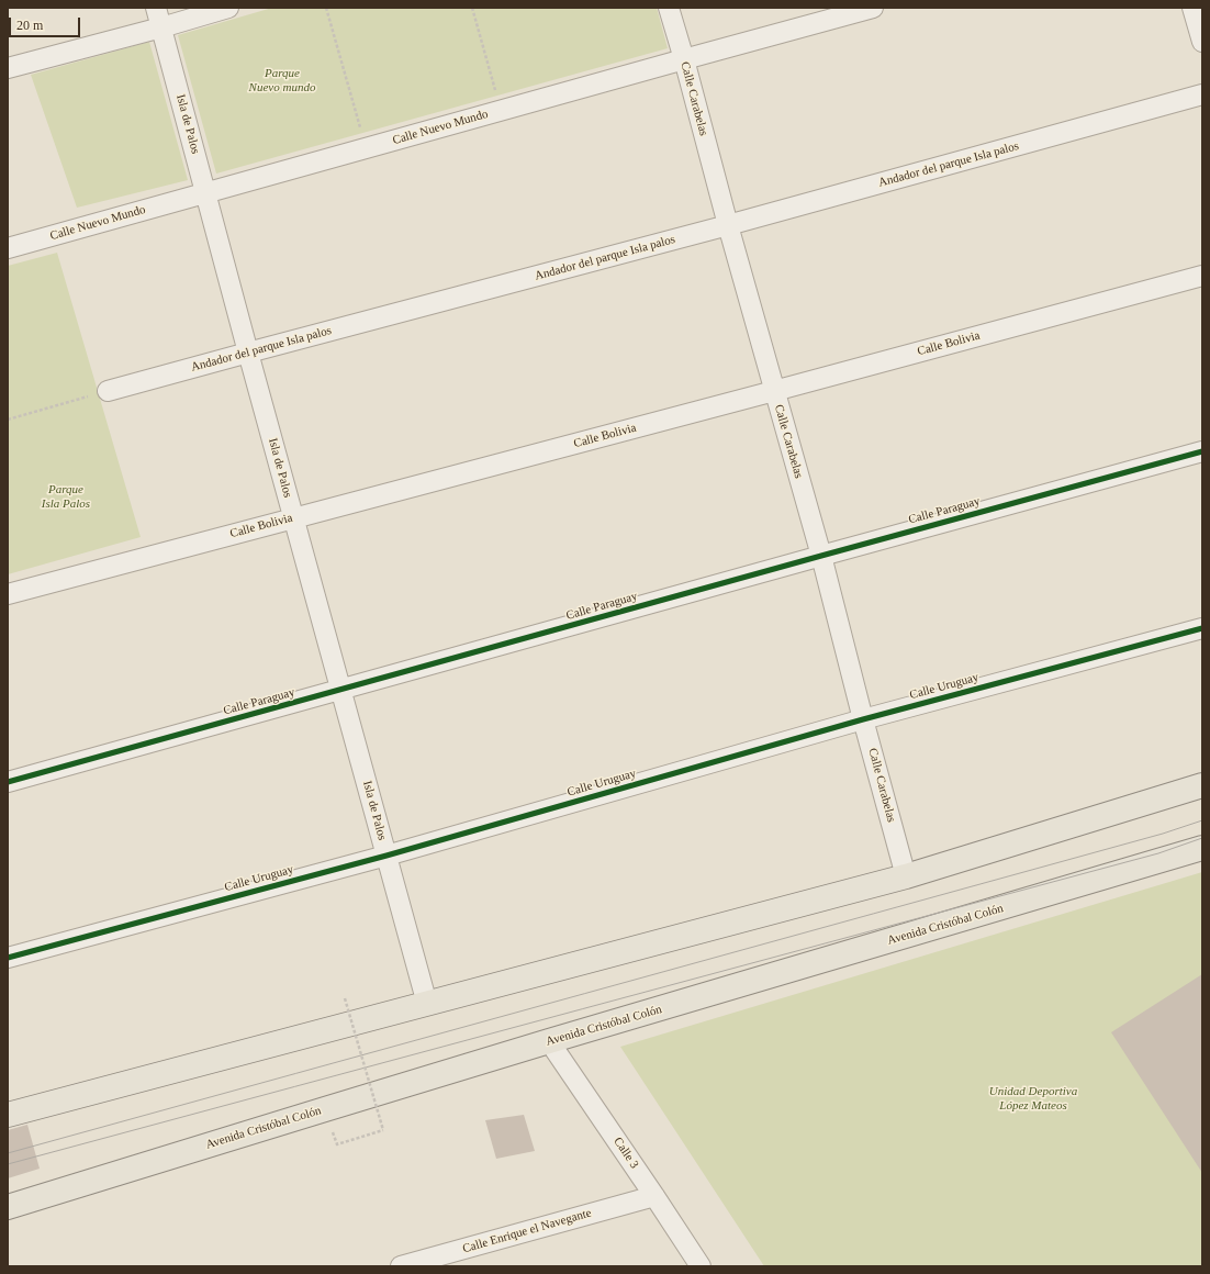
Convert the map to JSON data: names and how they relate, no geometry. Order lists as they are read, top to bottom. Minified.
{"streets":{"main road":["Avenida Cristóbal Colón"],"street":["Calle Carabelas","Isla de Palos","Calle Nuevo Mundo","Andador del parque Isla palos","Calle Bolivia","Calle Paraguay","Calle Uruguay","Calle 3","Calle Enrique el Navegante"]},"crossings":[["Calle Carabelas","Calle Nuevo Mundo"],["Calle Carabelas","Andador del parque Isla palos"],["Calle Carabelas","Calle Bolivia"],["Calle Carabelas","Calle Paraguay"],["Calle Carabelas","Calle Uruguay"],["Isla de Palos","Calle Nuevo Mundo"],["Isla de Palos","Andador del parque Isla palos"],["Isla de Palos","Calle Bolivia"],["Isla de Palos","Calle Paraguay"],["Isla de Palos","Calle Uruguay"],["Avenida Cristóbal Colón","Calle 3"],["Calle 3","Calle Enrique el Navegante"]],"parks":["Parque Nuevo mundo","Parque Isla Palos","Unidad Deportiva López Mateos"],"scale_bar":"20 m"}
